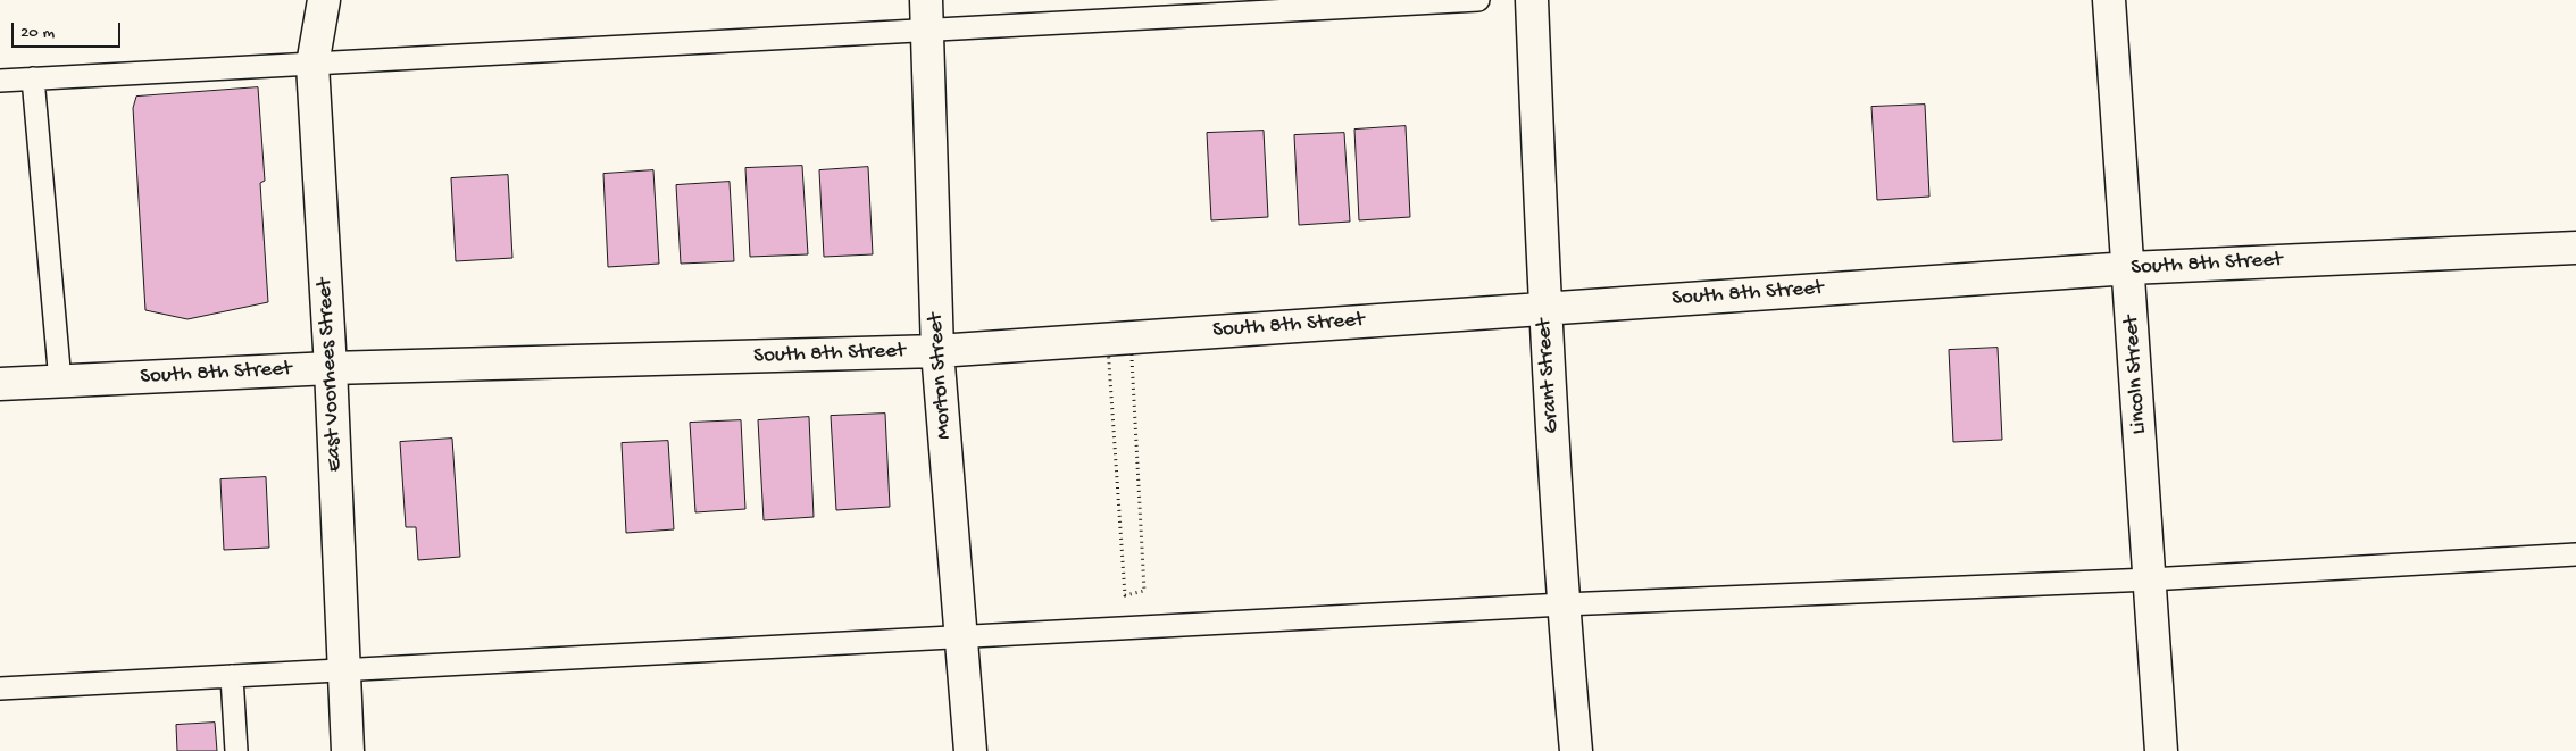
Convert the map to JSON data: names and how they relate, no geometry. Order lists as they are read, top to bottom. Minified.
{"streets":{"street":["South 8th Street","East Voorhees Street","Lincoln Street","Morton Street","Grant Street"]},"crossings":[["South 8th Street","East Voorhees Street"],["South 8th Street","Lincoln Street"],["South 8th Street","Morton Street"],["South 8th Street","Grant Street"]],"scale_bar":"20 m"}
